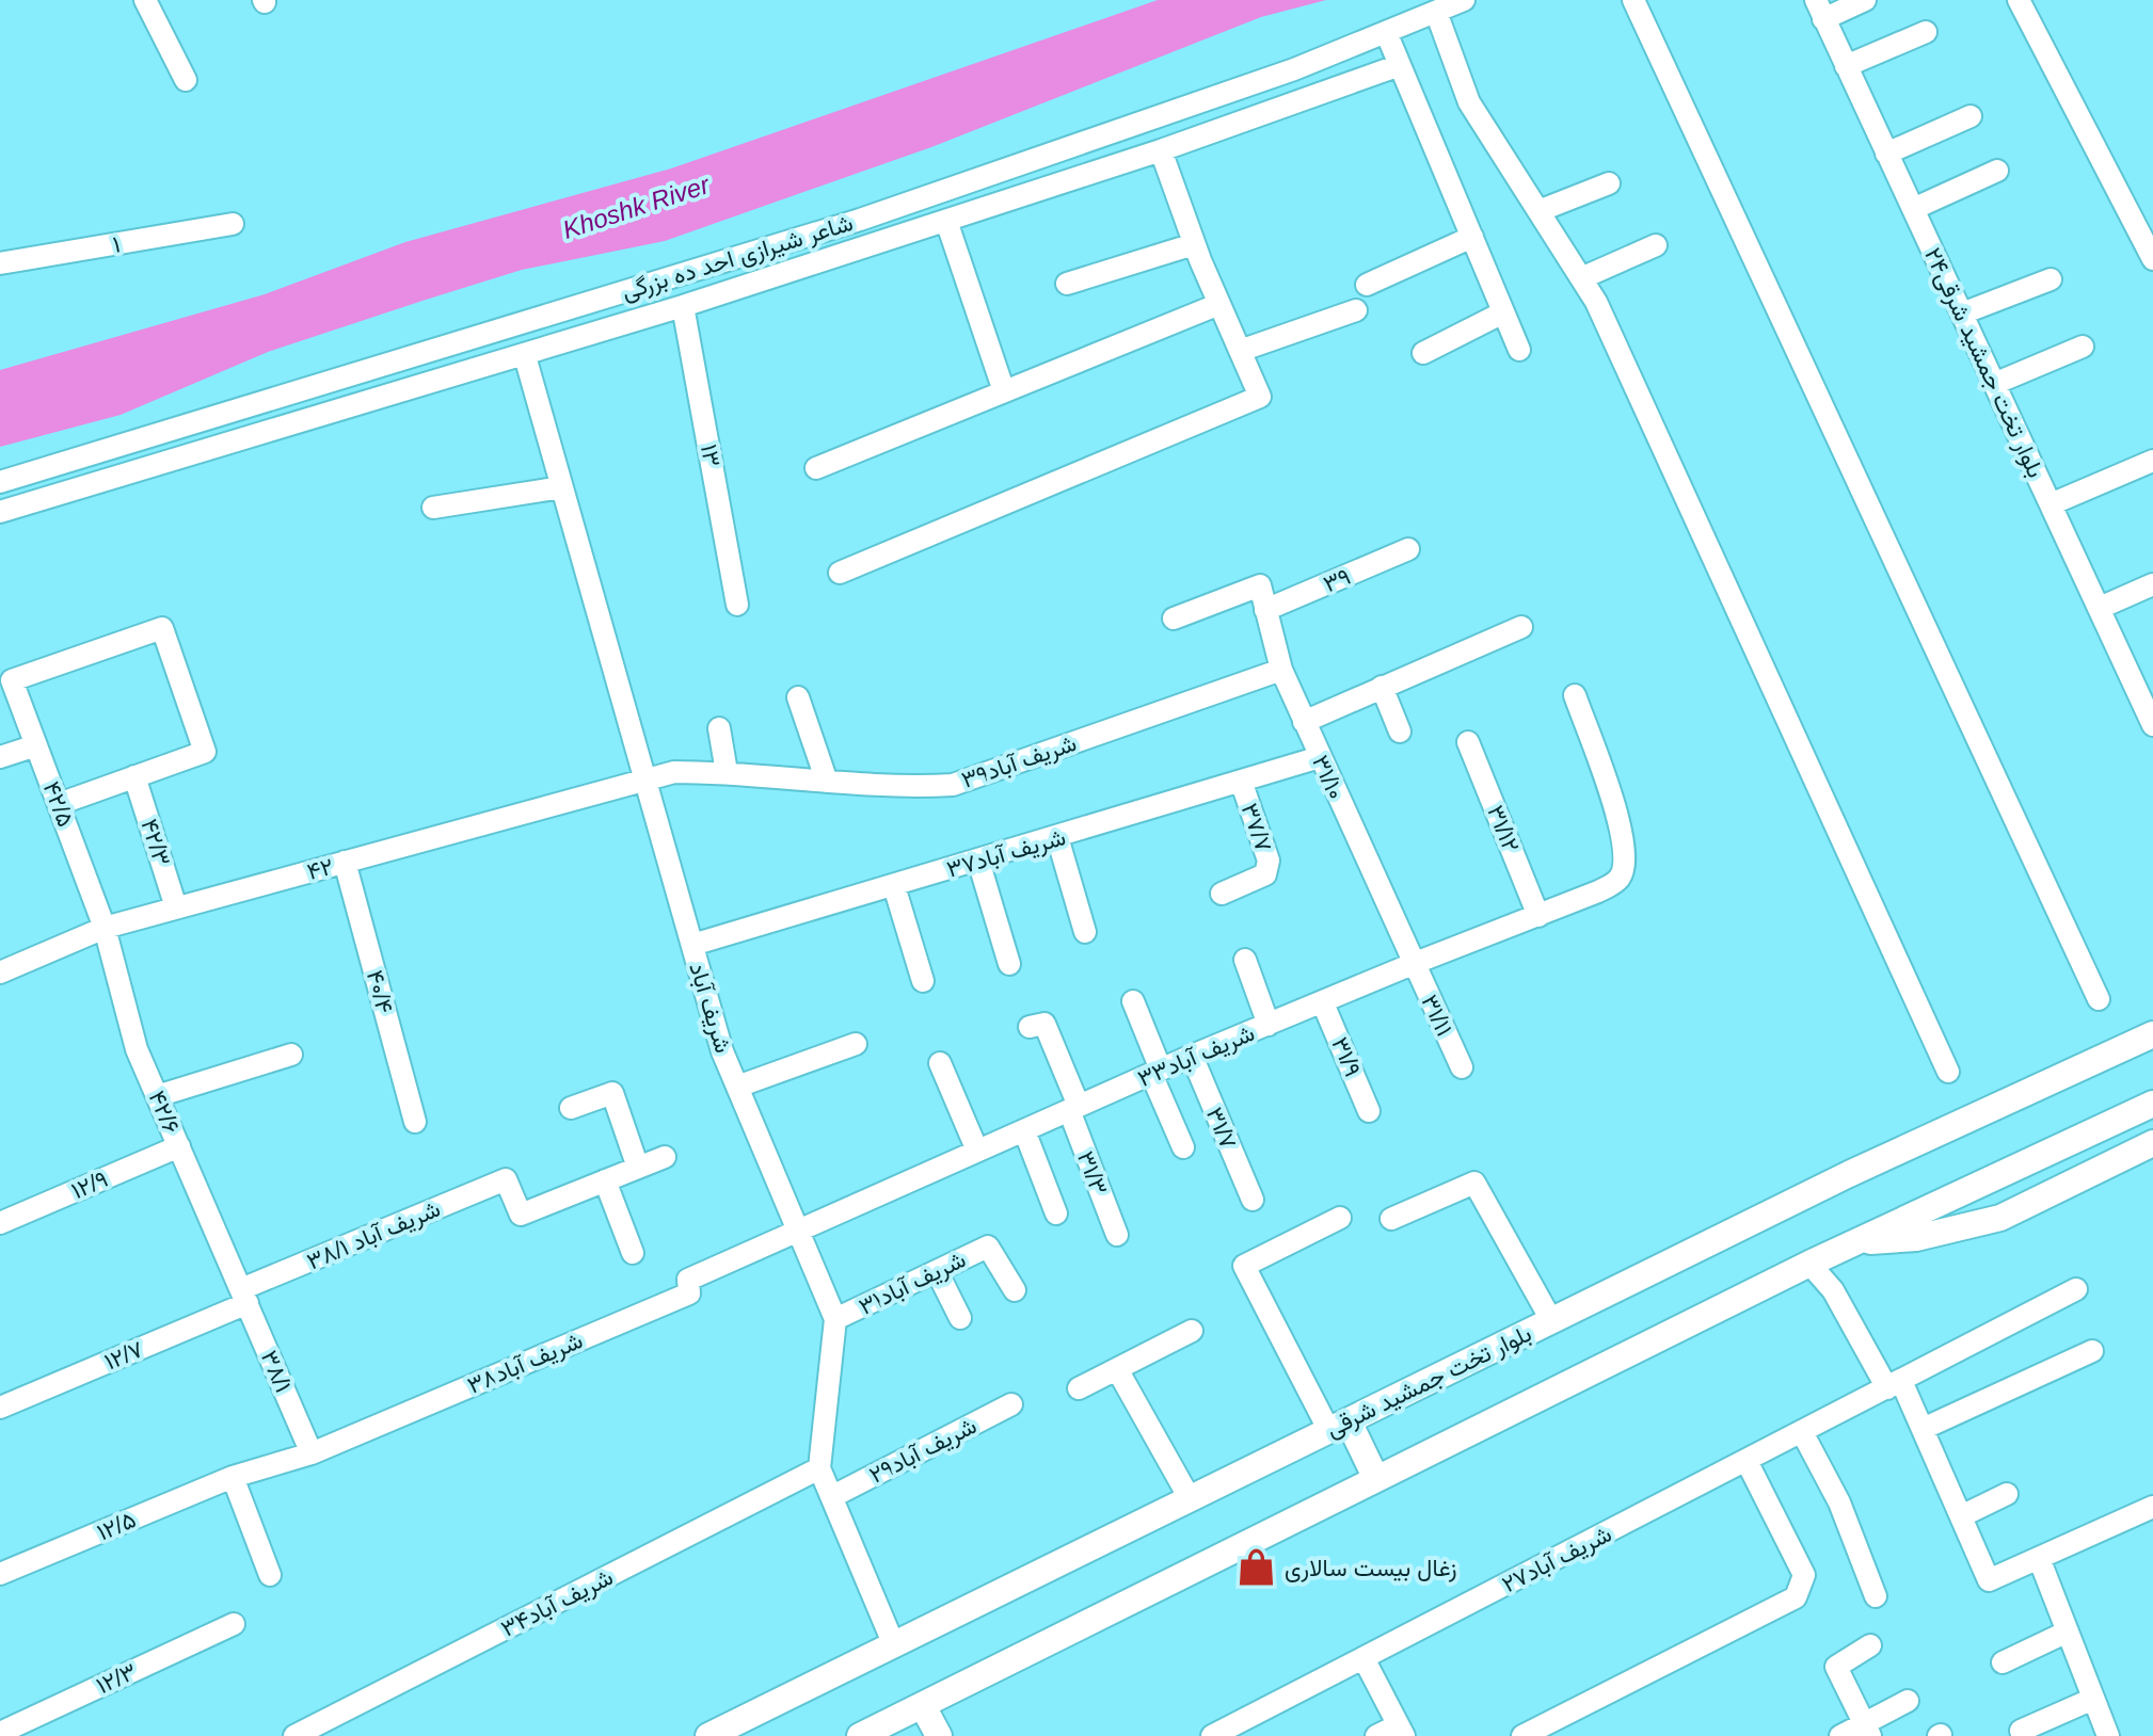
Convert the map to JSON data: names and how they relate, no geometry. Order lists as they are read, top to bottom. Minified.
{"streets":{"main road":["بلوار تخت جمشید شرقی"],"street":["۱","شاعر شیرازی احد ده بزرگی","بلوار تخت جمشید شرقی۲۴","۱۳","۳۹","شریف آباد۳۹","۳۱/۱۰","۴۲/۵","۳۷/۷","۳۱/۱۲","۴۲/۳","شریف آباد۳۷","۴۲","۴۰/۴","شریف آباد","۳۱/۱۱","شریف آباد۳۳","۳۱/۹","۴۲/۶","۳۱/۷","۳۱/۳","۱۲/۹","۳۸/۱ شریف آباد","شریف آباد۳۱","۱۲/۷","شریف آباد۳۸","۳۸/۱","شریف آباد۲۹","۱۲/۵","شریف آباد۲۷","شریف آباد۳۴","۱۲/۳"]},"crossings":[["۳۹","۳۱/۱۰"],["شریف آباد۳۹","۳۱/۱۰"],["شریف آباد۳۹","۴۲"],["شریف آباد۳۹","شریف آباد"],["۳۱/۱۰","شریف آباد۳۷"],["۳۱/۱۰","۳۱/۱۱"],["۳۱/۱۰","شریف آباد۳۳"],["۴۲/۵","۴۲/۳"],["۴۲/۵","۴۲"],["۴۲/۵","۴۲/۶"],["۳۷/۷","شریف آباد۳۷"],["۳۱/۱۲","شریف آباد۳۳"],["۴۲/۳","۴۲"],["شریف آباد۳۷","شریف آباد"],["۴۲","۴۰/۴"],["۴۲","شریف آباد"],["۴۲","۴۲/۶"],["شریف آباد","شریف آباد۳۳"],["شریف آباد","شریف آباد۳۱"],["شریف آباد","شریف آباد۳۸"],["شریف آباد","شریف آباد۳۴"],["۳۱/۱۱","شریف آباد۳۳"],["شریف آباد۳۳","۳۱/۹"],["شریف آباد۳۳","۳۱/۷"],["شریف آباد۳۳","۳۱/۳"],["شریف آباد۳۳","شریف آباد۳۸"],["۴۲/۶","۱۲/۹"],["۴۲/۶","۳۸/۱ شریف آباد"],["۴۲/۶","۱۲/۷"],["۴۲/۶","۳۸/۱"],["۳۸/۱ شریف آباد","۱۲/۷"],["۳۸/۱ شریف آباد","۳۸/۱"],["۱۲/۷","۳۸/۱"],["شریف آباد۳۸","۳۸/۱"],["شریف آباد۳۸","۱۲/۵"]],"water":["Khoshk River"],"places":{"shop":["زغال بیست سالاری"]}}
